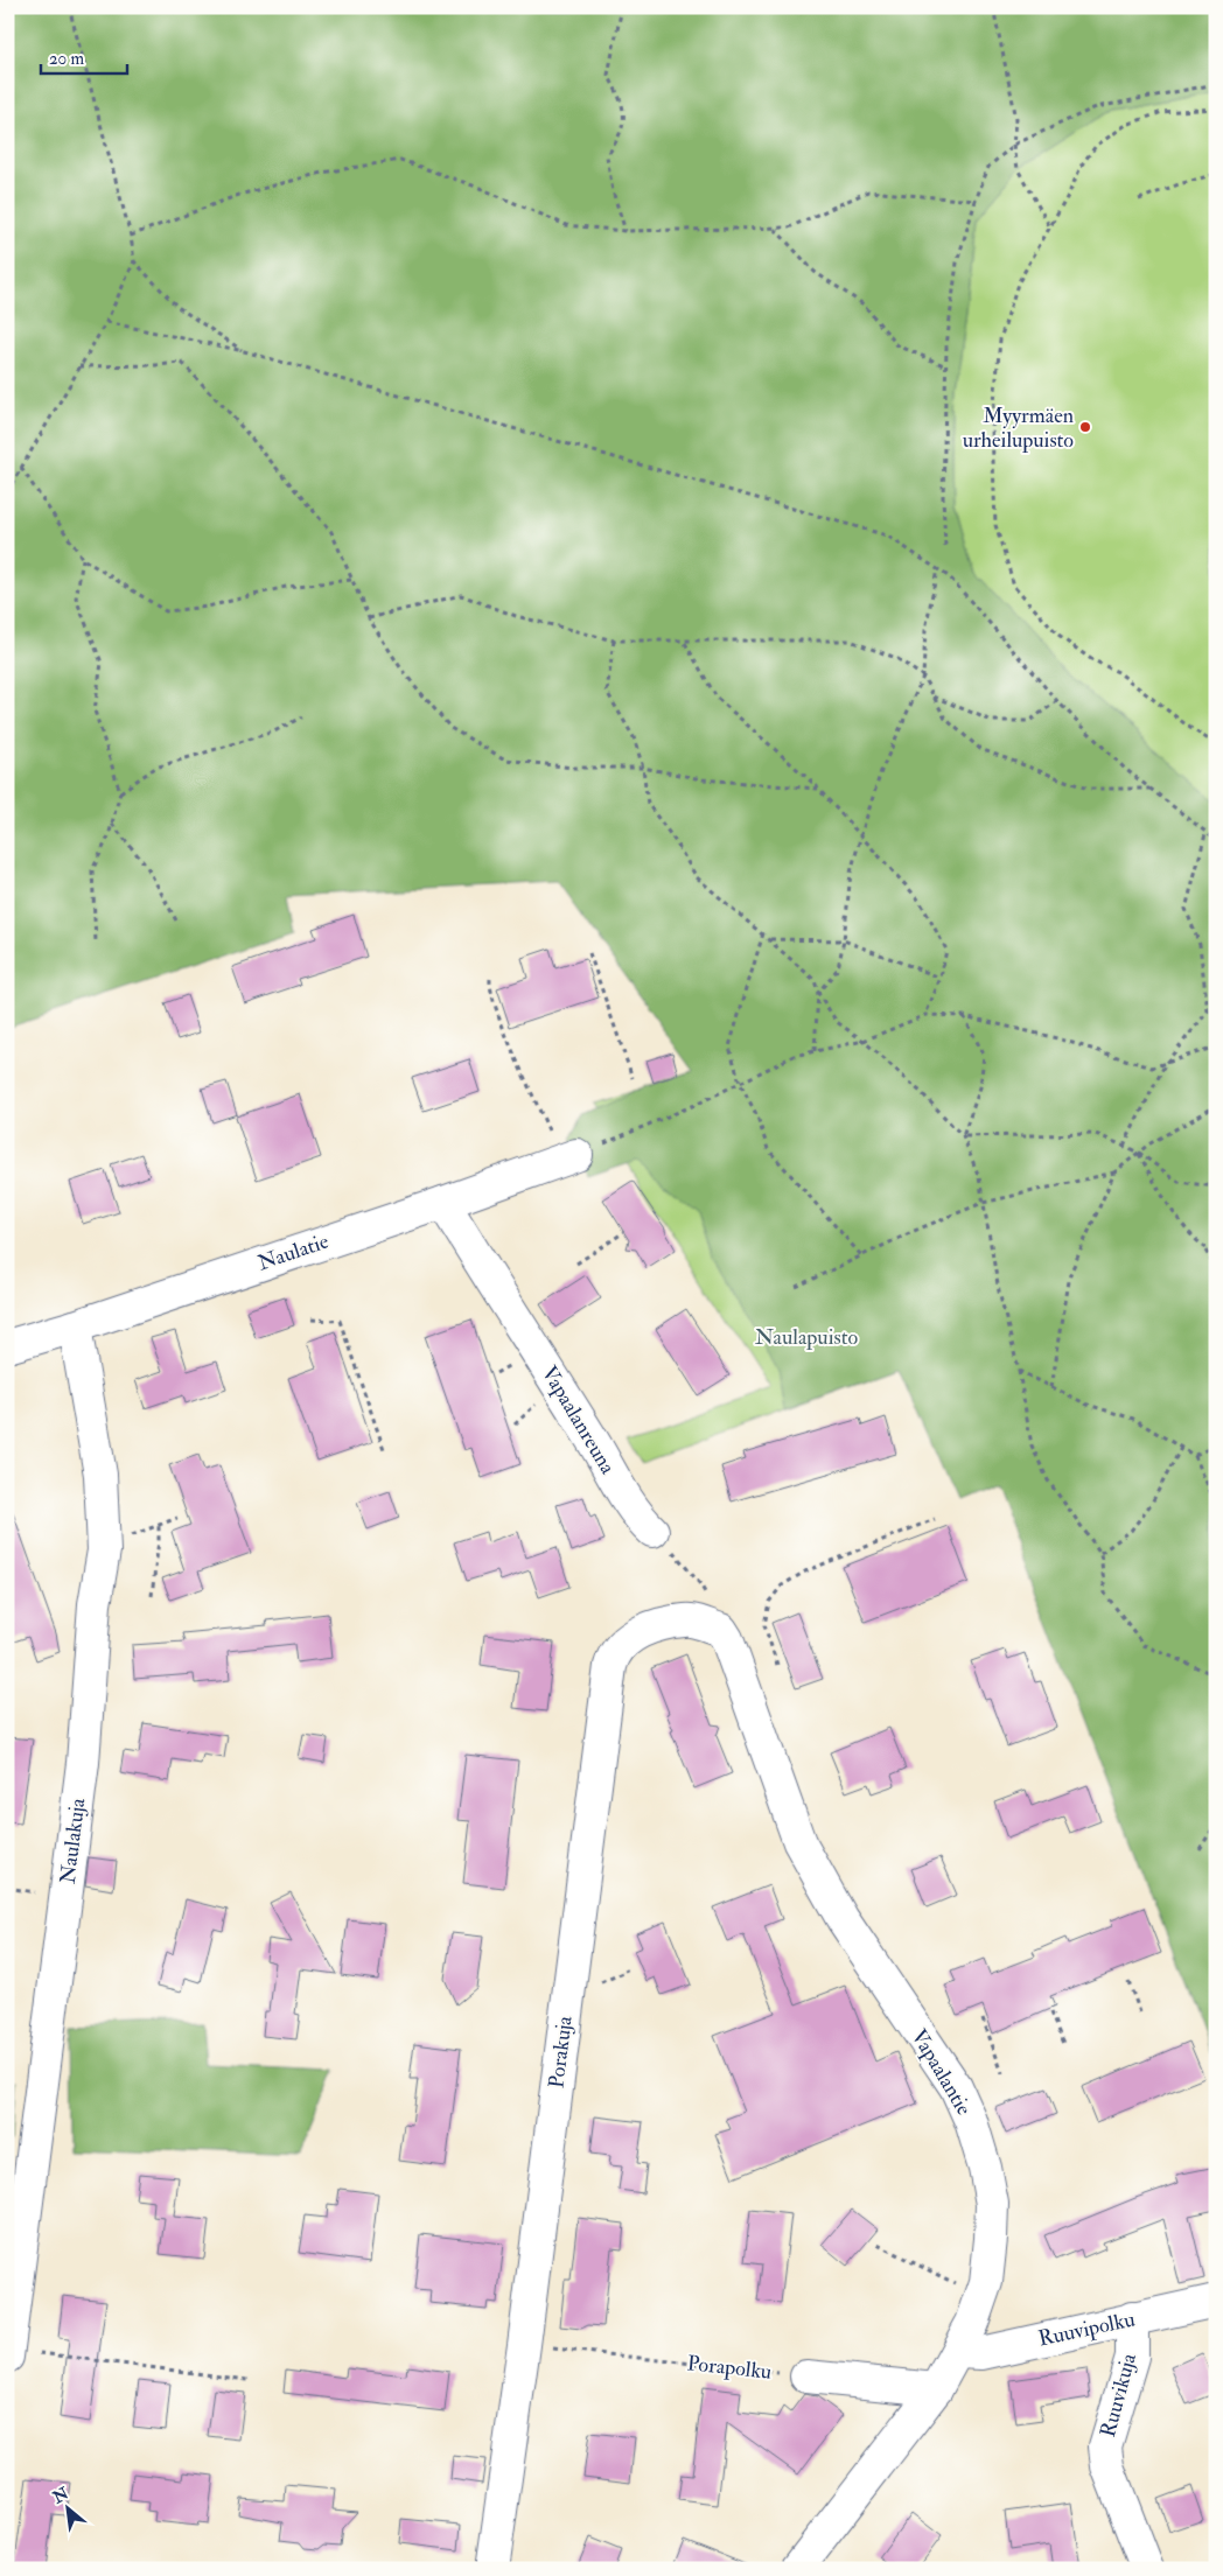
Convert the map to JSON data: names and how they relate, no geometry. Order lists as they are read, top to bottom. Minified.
{"streets":{"street":["Naulatie","Vapaalanreuna","Naulakuja","Porakuja","Vapaalantie","Ruuvipolku","Ruuvikuja"],"path":["Porapolku"]},"crossings":[["Naulatie","Vapaalanreuna"],["Naulatie","Naulakuja"],["Porakuja","Vapaalantie"],["Porakuja","Porapolku"],["Vapaalantie","Ruuvipolku"],["Ruuvipolku","Ruuvikuja"]],"parks":["Naulapuisto"],"places":["Myyrmäen urheilupuisto"],"scale_bar":"20 m","north":"top left"}
